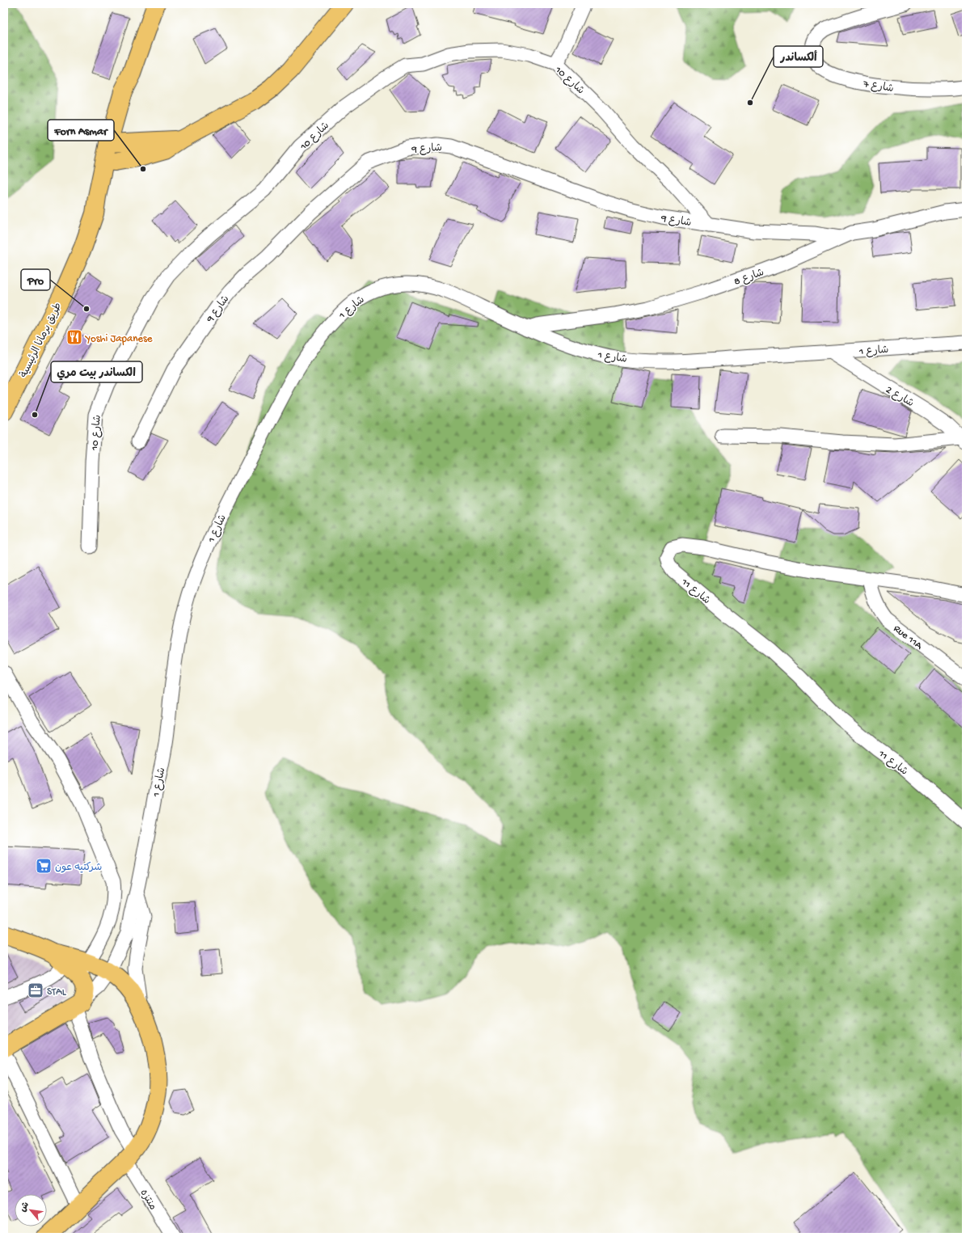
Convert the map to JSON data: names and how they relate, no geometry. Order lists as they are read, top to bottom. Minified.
{"streets":{"main road":["طريق برمانا الرئيسية"],"street":["شارع 10","شارع 7","شارع 9","شارع 8","شارع 1","شارع 2","شارع 11","Rue 11A","منتزه"]},"crossings":[["شارع 10","شارع 9"],["شارع 9","شارع 8"],["شارع 8","شارع 1"],["شارع 1","شارع 2"],["شارع 1","منتزه"],["شارع 11","Rue 11A"]],"places":{"other":["ألكساندر","Forn Asmar","Pro","الكساندر بيت مري"],"restaurant":["Yoshi Japanese"],"supermarket":["شركتيه عون"],"office":["STAL"]},"north":"top left"}
